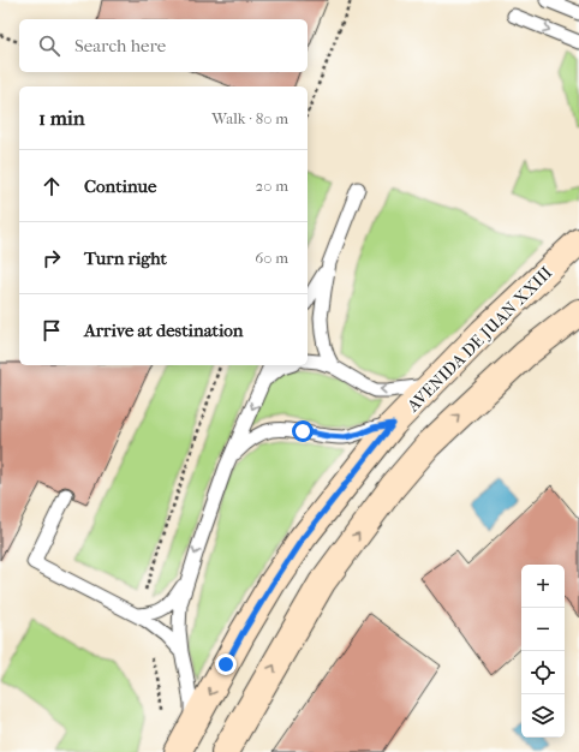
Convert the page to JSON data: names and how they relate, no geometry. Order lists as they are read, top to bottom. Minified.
{"streets":{"main road":["AVENIDA DE JUAN XXIII"]},"page":{"search":"Search here","heading":["1 min","Walk · 80 m"],"list":[["Continue","20 m"],["Turn right","60 m"],"Arrive at destination"],"map_buttons":["+","−"]}}
